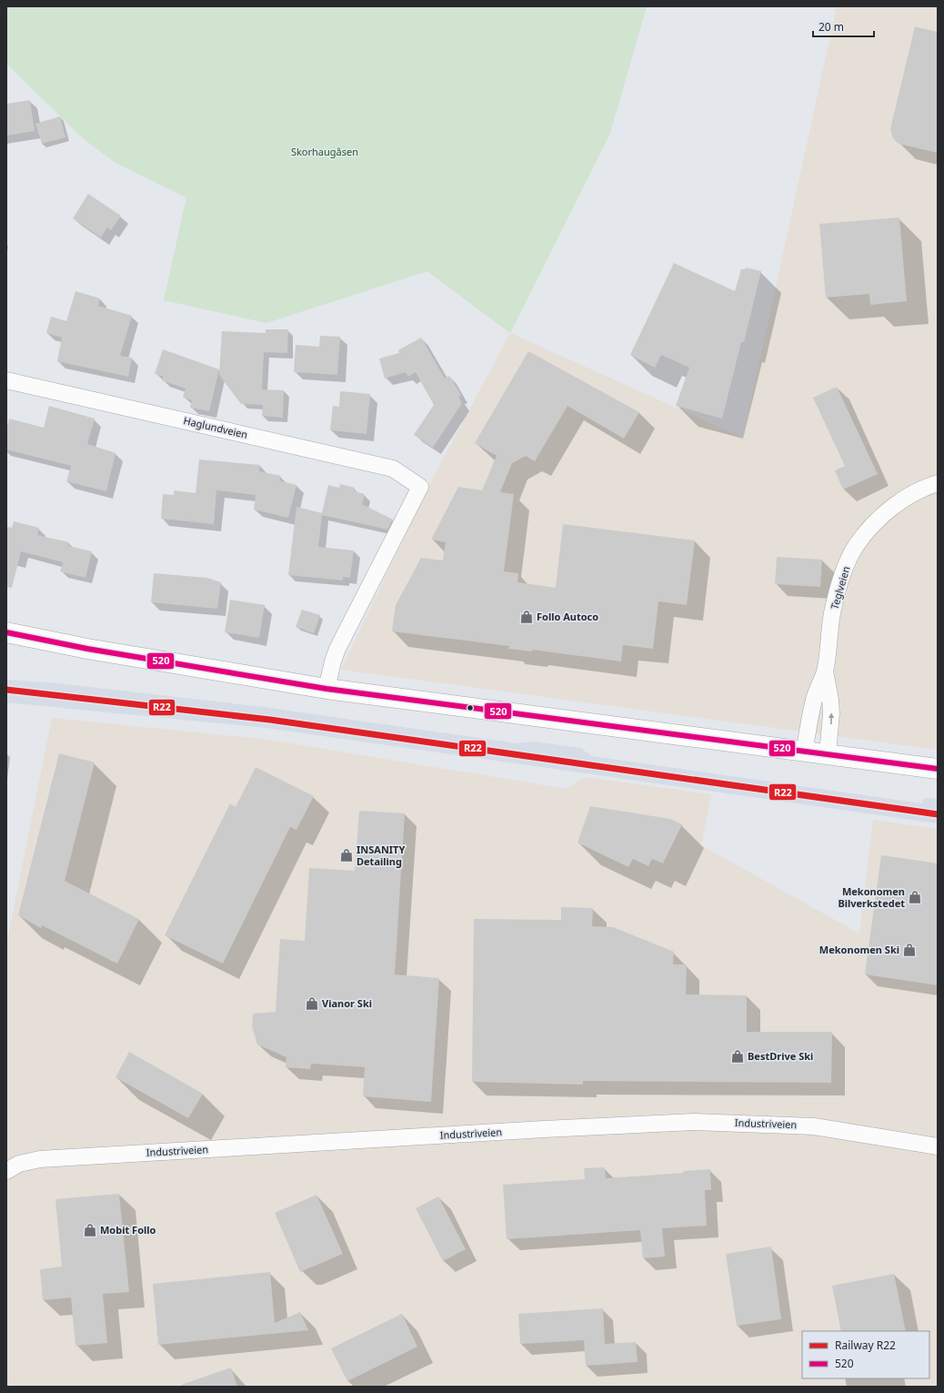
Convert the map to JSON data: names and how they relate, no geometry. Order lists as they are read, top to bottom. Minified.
{"streets":{"street":["Haglundveien","Teglveien","Industriveien"]},"parks":["Skorhaugåsen"],"places":{"shop":["Follo Autoco","INSANITY Detailing","Mekonomen Bilverkstedet","Mekonomen Ski","Vianor Ski","BestDrive Ski","Mobit Follo"]},"lines":["transit line 520","rail line R22"],"legend":["Railway R22","520"],"scale_bar":"20 m"}
